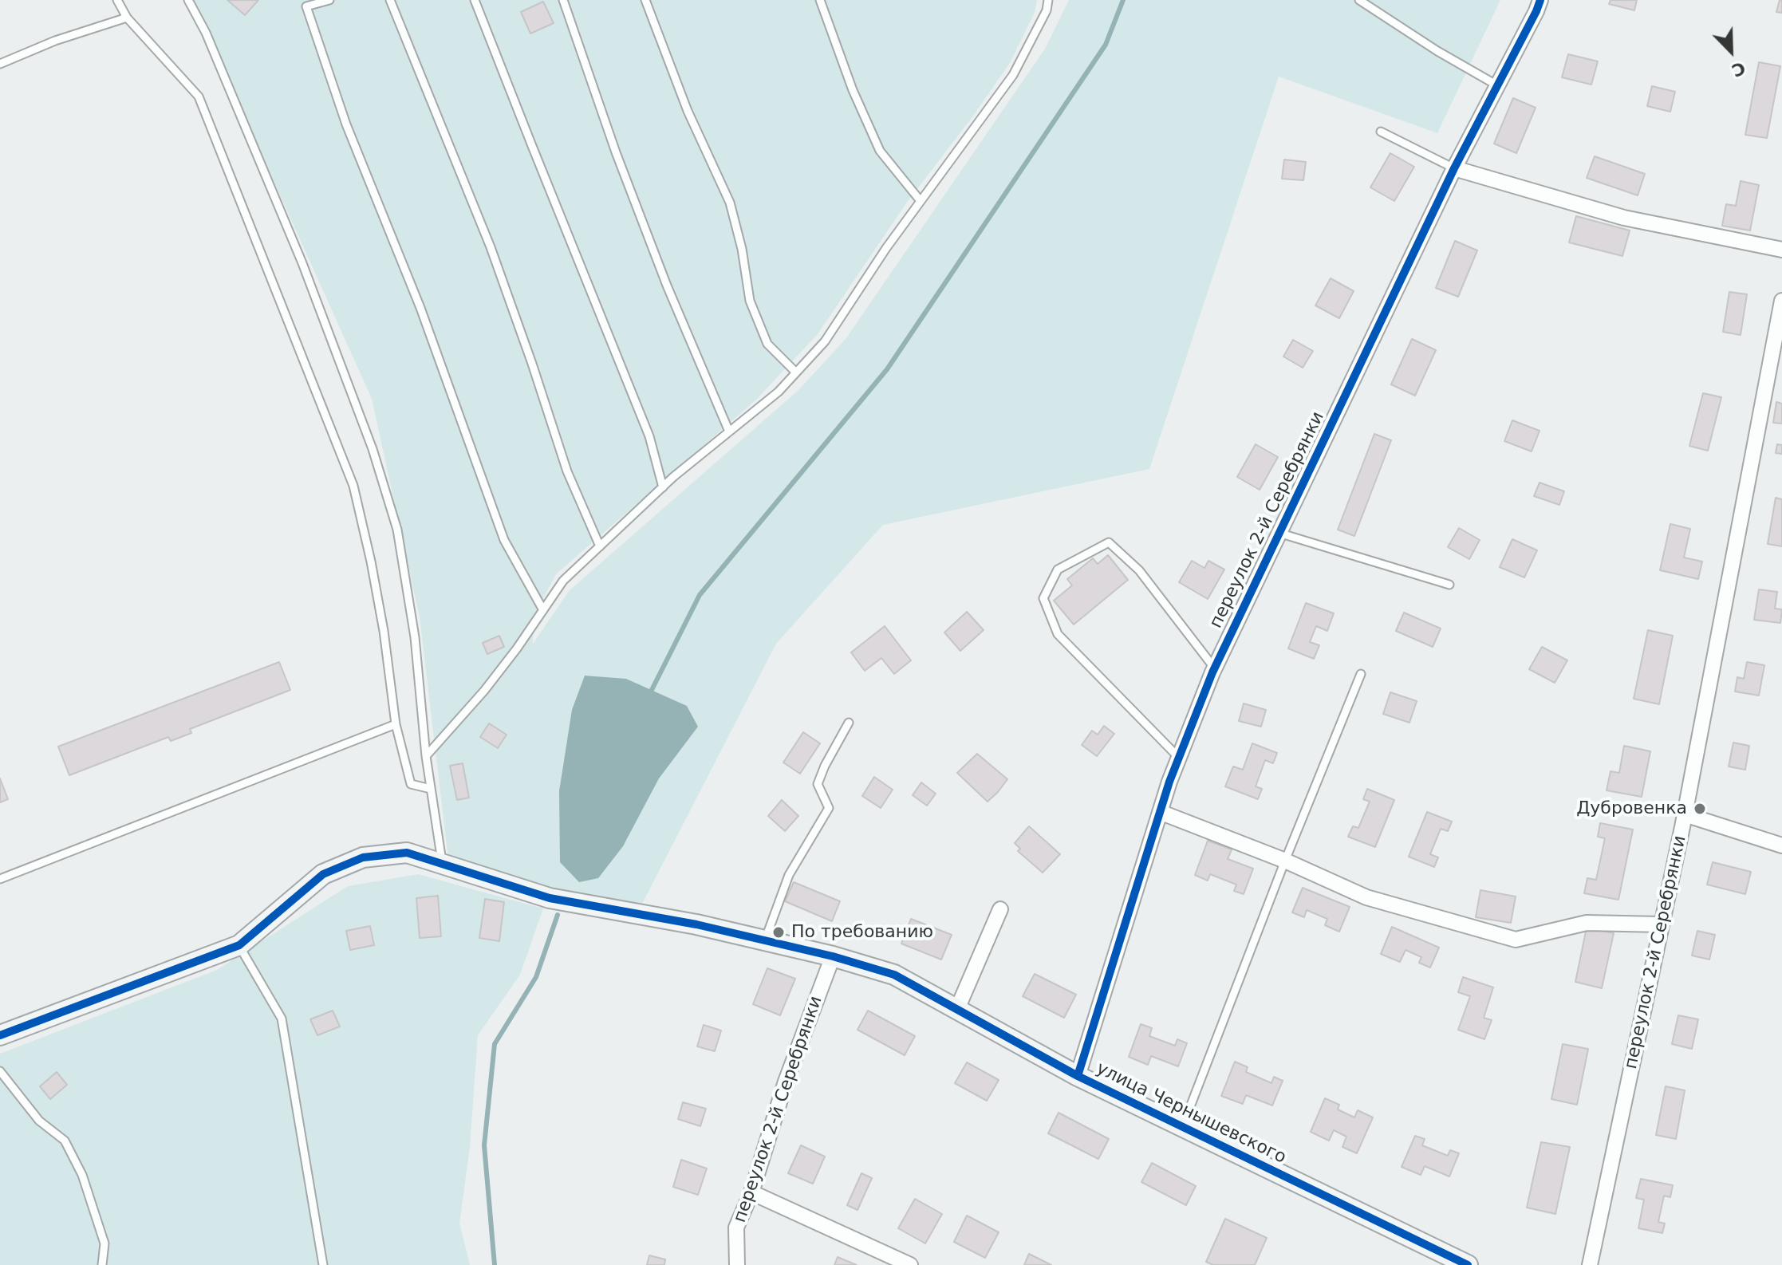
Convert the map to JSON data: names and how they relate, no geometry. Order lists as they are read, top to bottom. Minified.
{"streets":{"street":["переулок 2-й Серебрянки","улица Чернышевского"]},"crossings":[["переулок 2-й Серебрянки","улица Чернышевского"]],"places":["Дубровенка","По требованию"],"north":"bottom right"}
